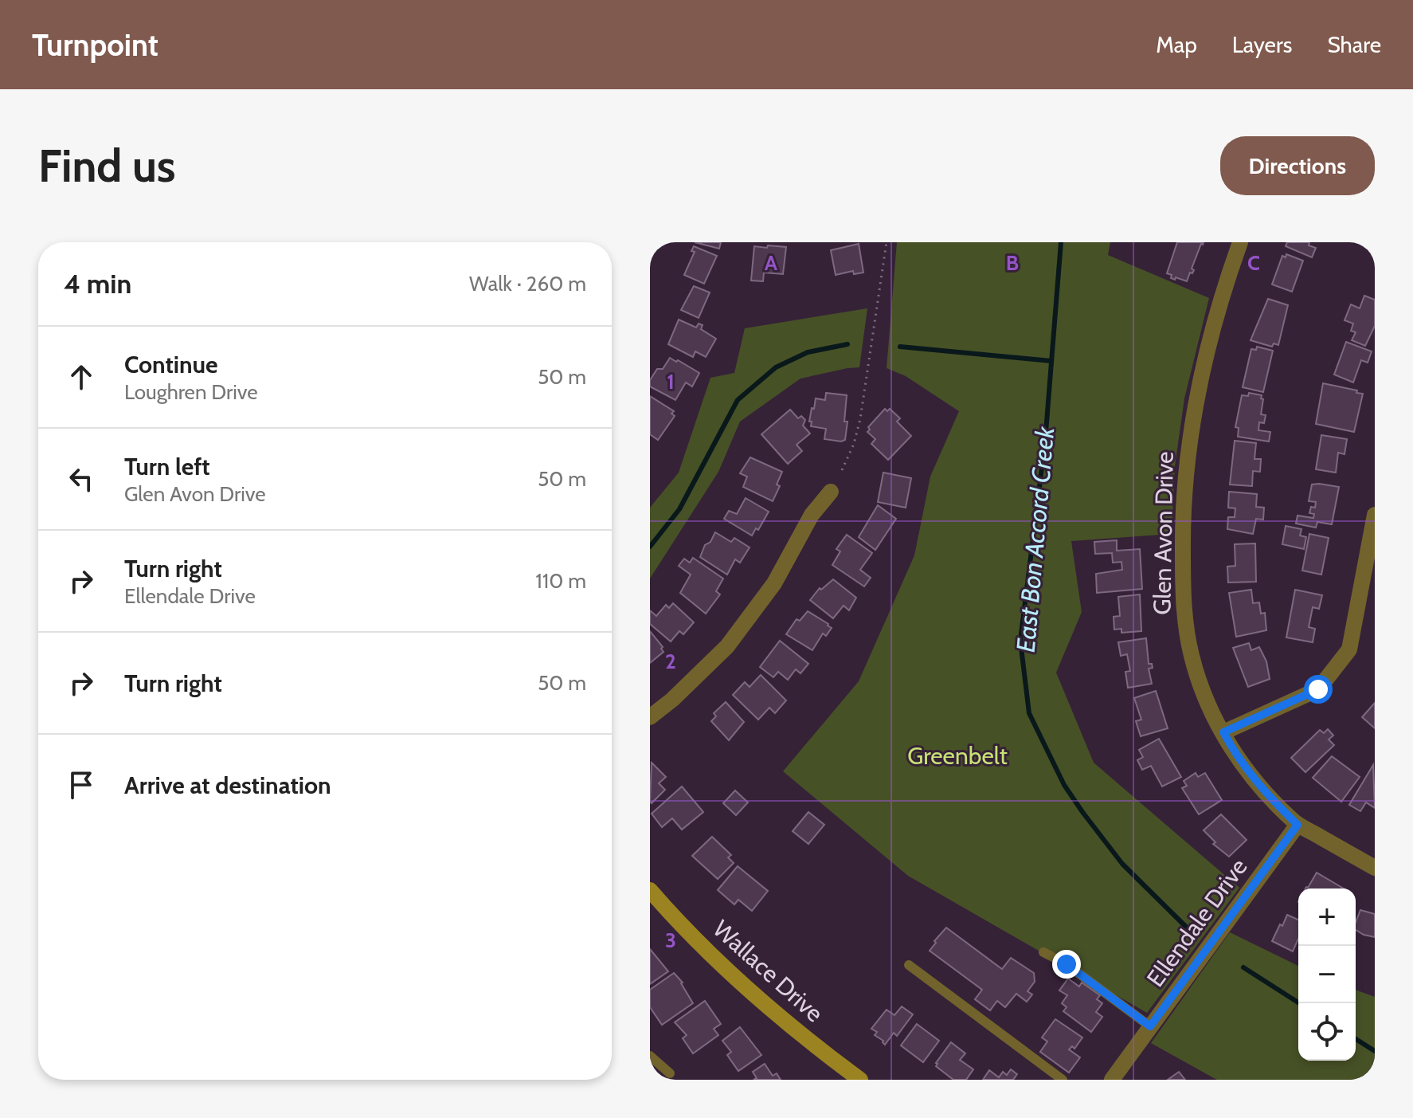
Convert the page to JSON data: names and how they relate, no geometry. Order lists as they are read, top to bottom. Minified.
{"streets":{"street":["Glen Avon Drive","Ellendale Drive","Wallace Drive"]},"crossings":[["Glen Avon Drive","Ellendale Drive"]],"water":["East Bon Accord Creek"],"parks":["Greenbelt"],"page":{"header":"Turnpoint","nav":["Map","Layers","Share"],"buttons":"Directions","title":"Find us","heading":["4 min","Walk · 260 m"],"list":[["Continue","Loughren Drive","50 m"],["Turn left","Glen Avon Drive","50 m"],["Turn right","Ellendale Drive","110 m"],["Turn right","50 m"],"Arrive at destination"],"map_buttons":["+","−"]},"grid":{"columns":["A","B","C"],"rows":["1","2","3"]}}
